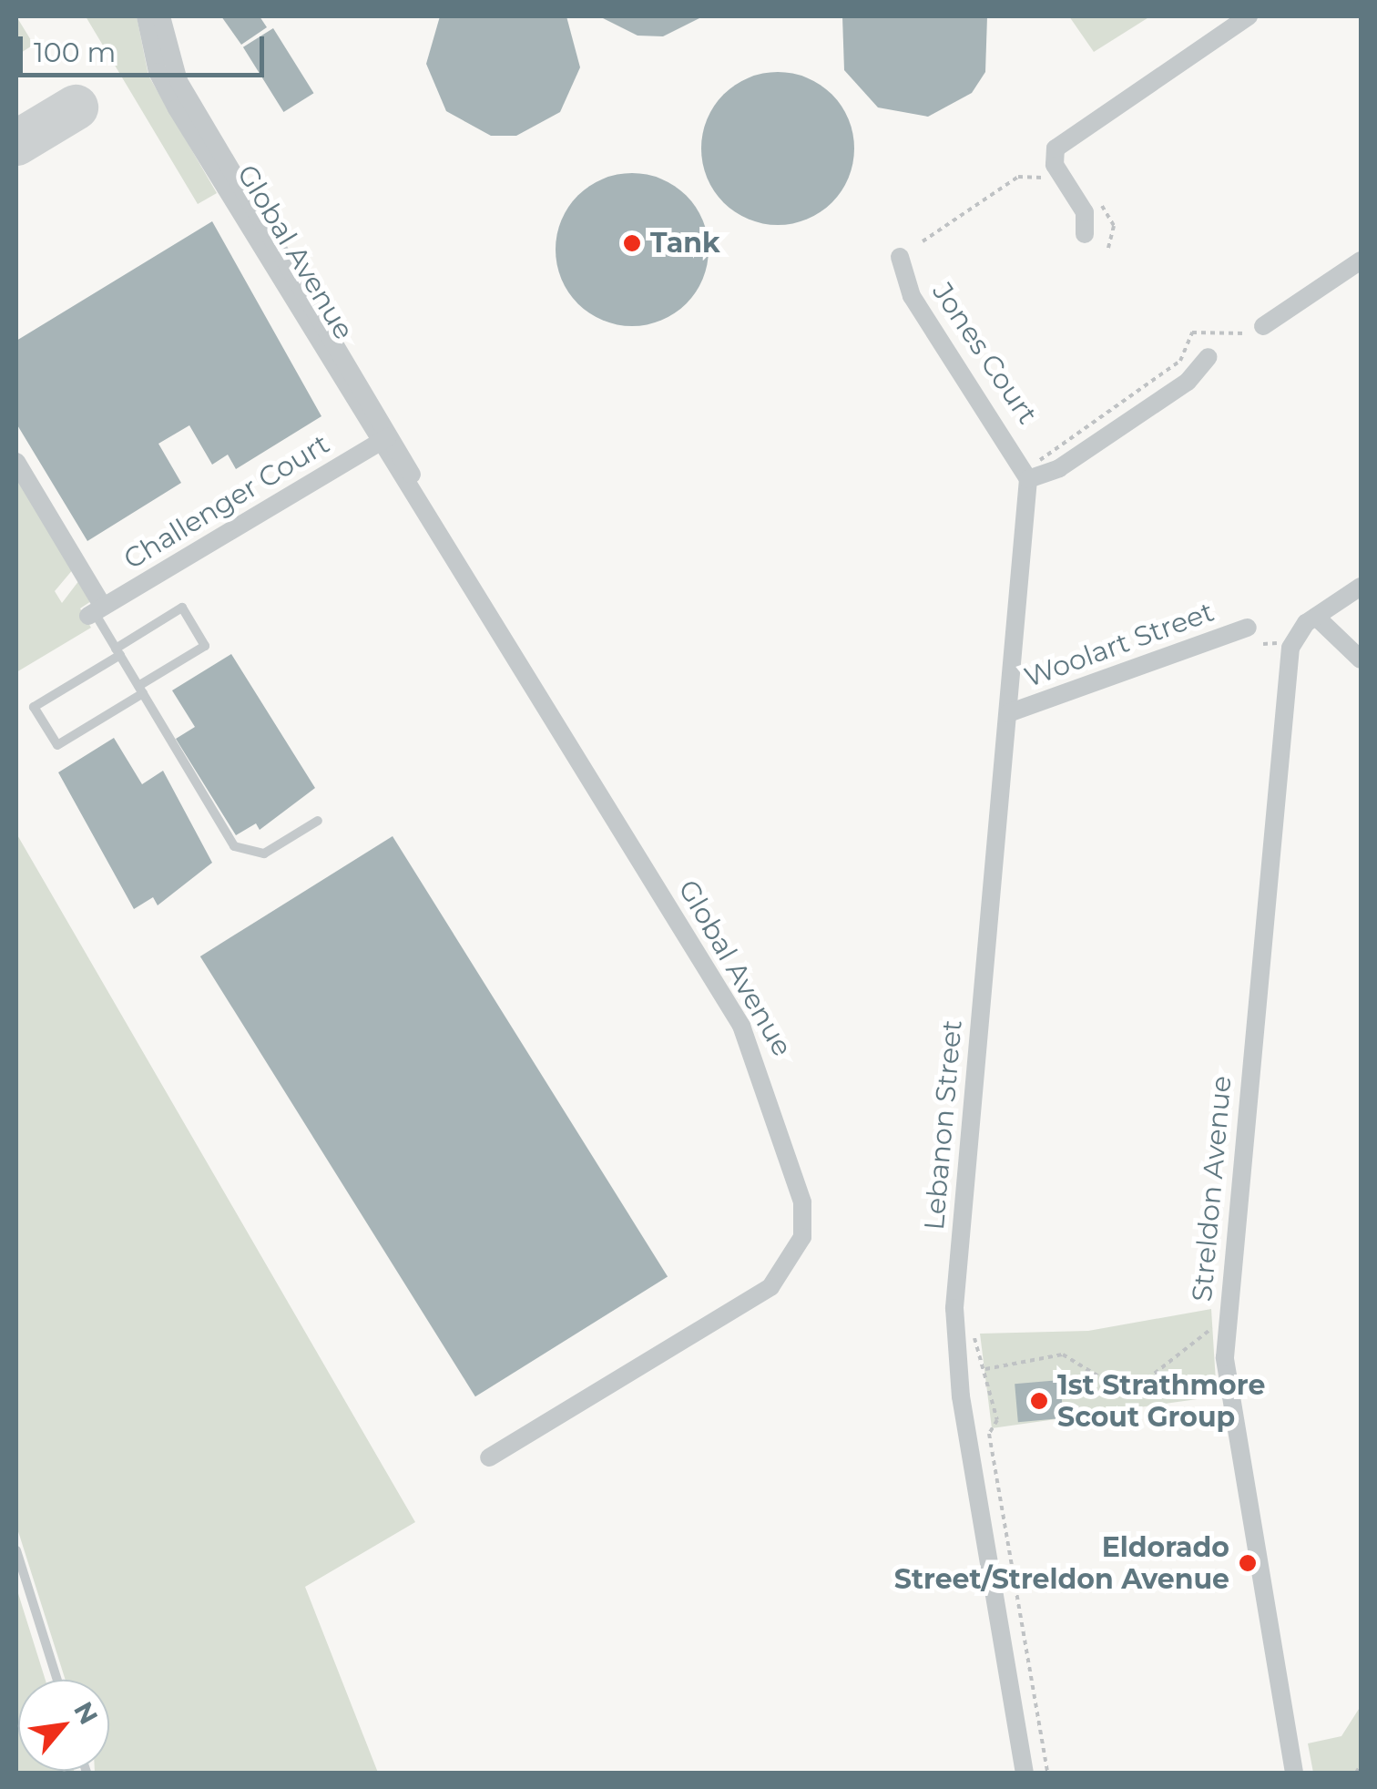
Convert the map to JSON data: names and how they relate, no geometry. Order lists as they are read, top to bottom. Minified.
{"streets":{"street":["Global Avenue","Jones Court","Challenger Court","Woolart Street","Lebanon Street","Streldon Avenue"]},"crossings":[["Global Avenue","Challenger Court"],["Jones Court","Lebanon Street"],["Woolart Street","Lebanon Street"]],"places":["Tank","1st Strathmore Scout Group","Eldorado Street/Streldon Avenue"],"scale_bar":"100 m","north":"top right"}
